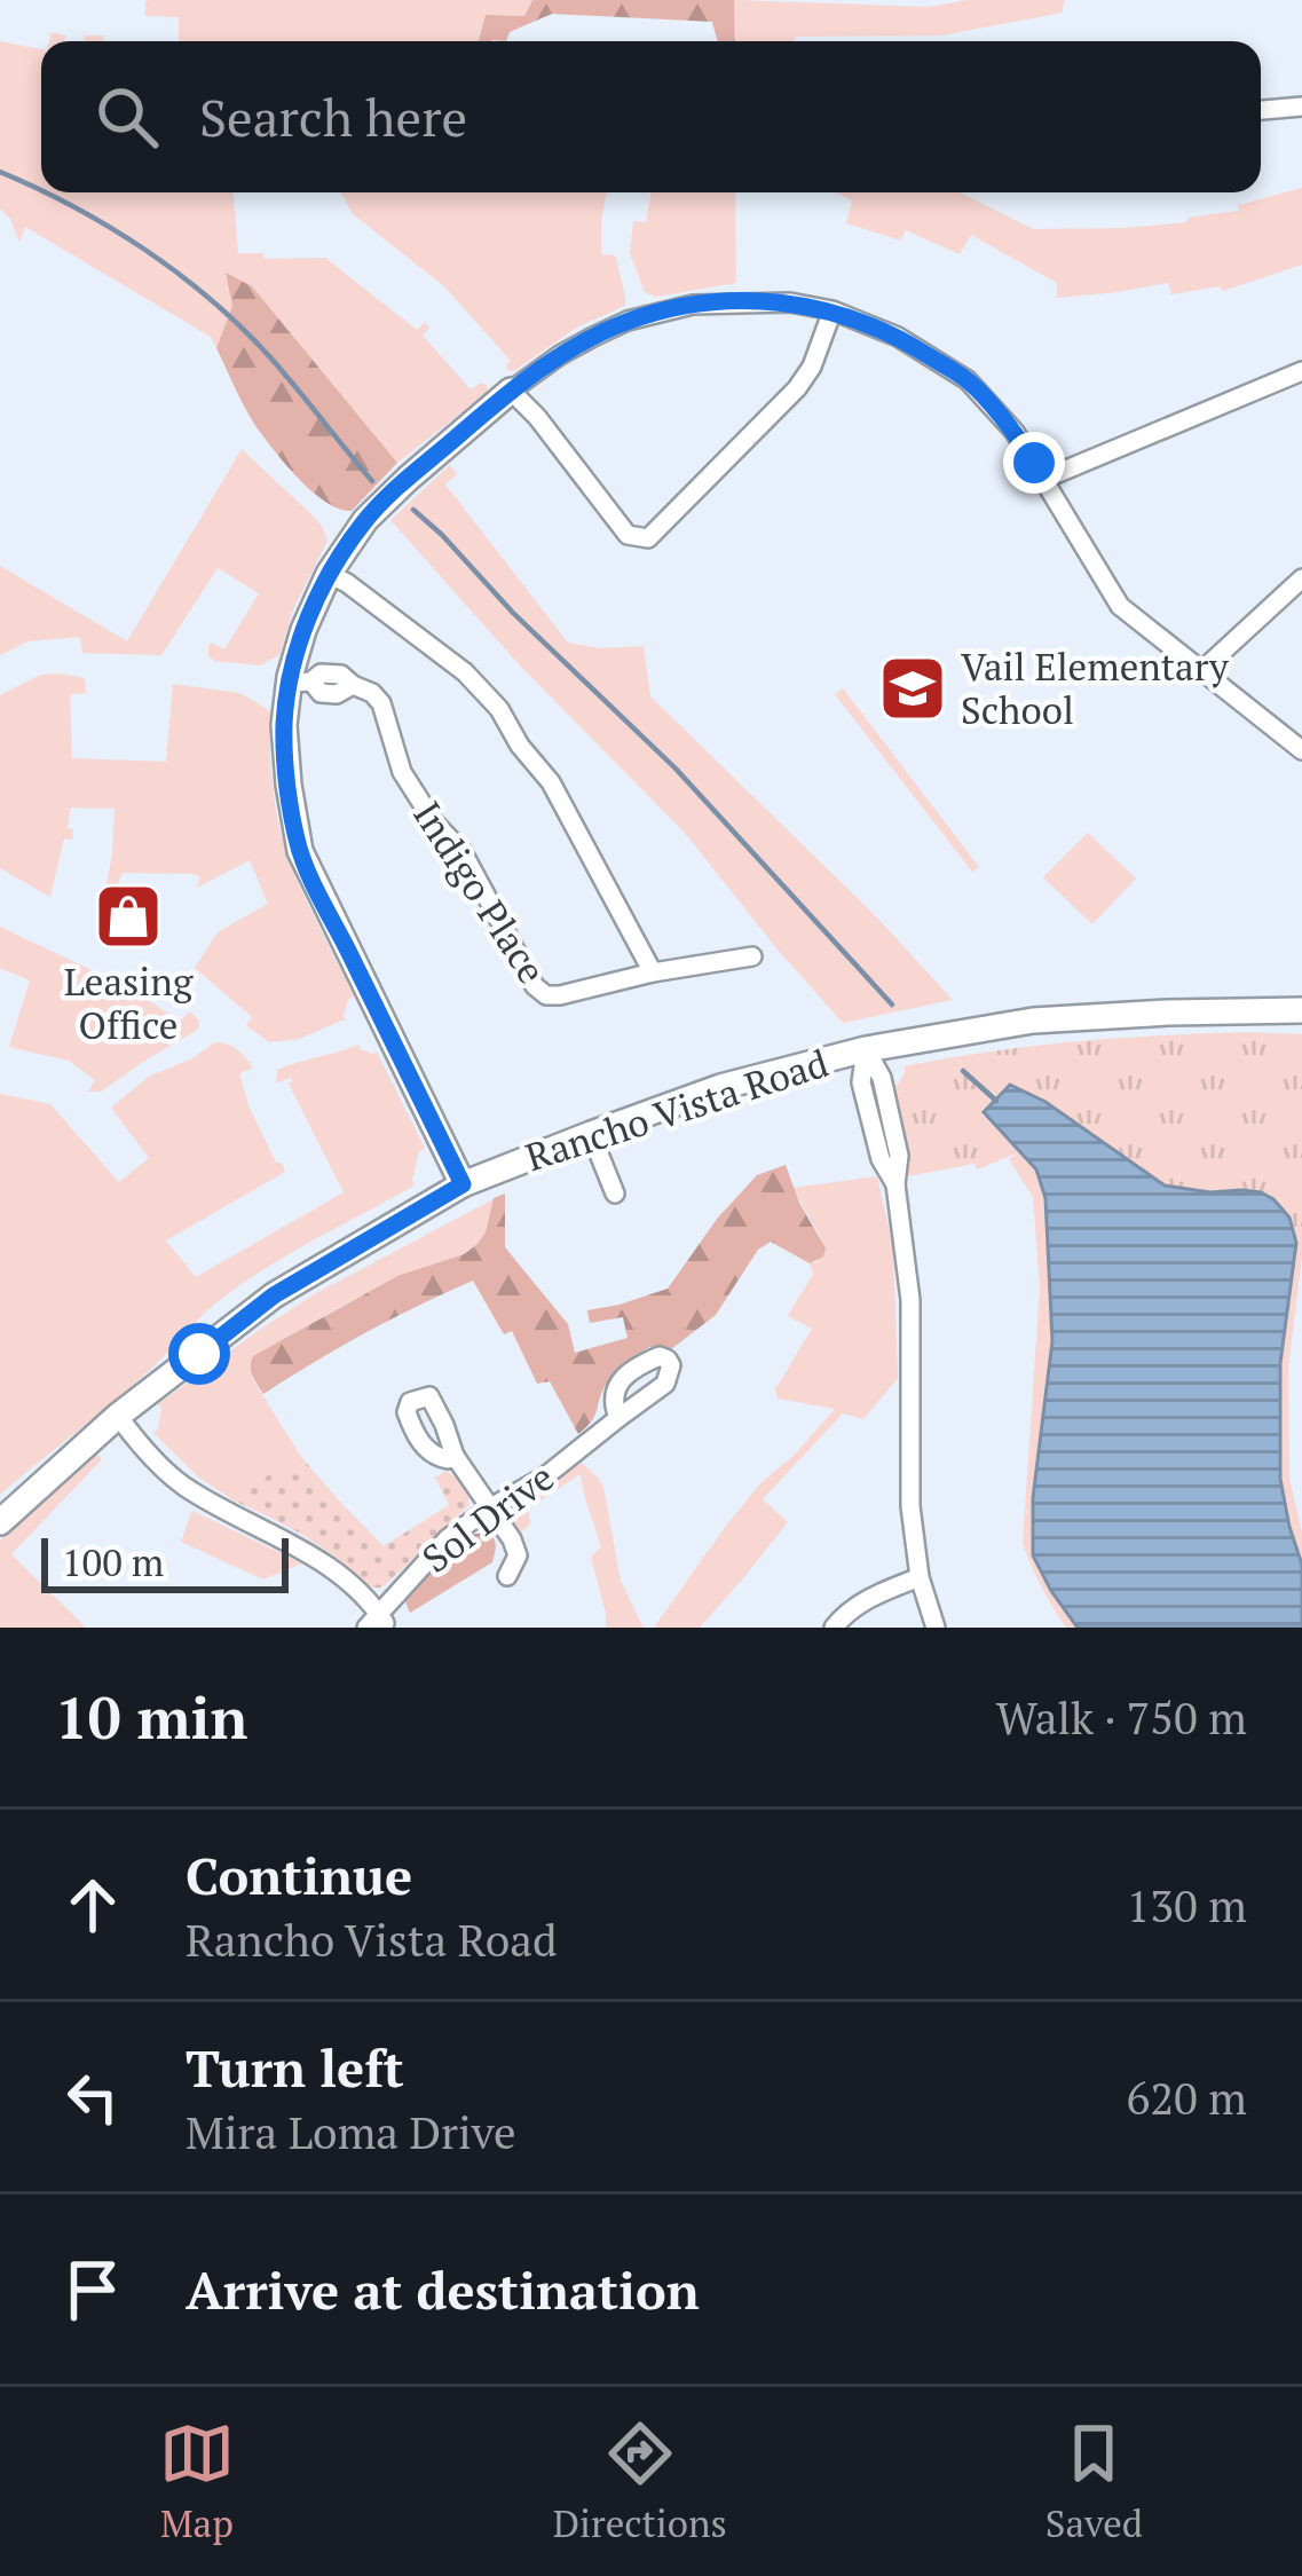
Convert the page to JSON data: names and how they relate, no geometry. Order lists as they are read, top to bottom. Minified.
{"streets":{"main road":["Rancho Vista Road"],"street":["Indigo Place","Sol Drive"]},"places":{"school or university":["Vail Elementary School"],"shop":["Leasing Office"]},"scale_bar":"100 m","page":{"search":"Search here","scale":"100 m","heading":["10 min","Walk · 750 m"],"list":[["Continue","Rancho Vista Road","130 m"],["Turn left","Mira Loma Drive","620 m"],"Arrive at destination"],"nav":["Map","Directions","Saved"]}}
